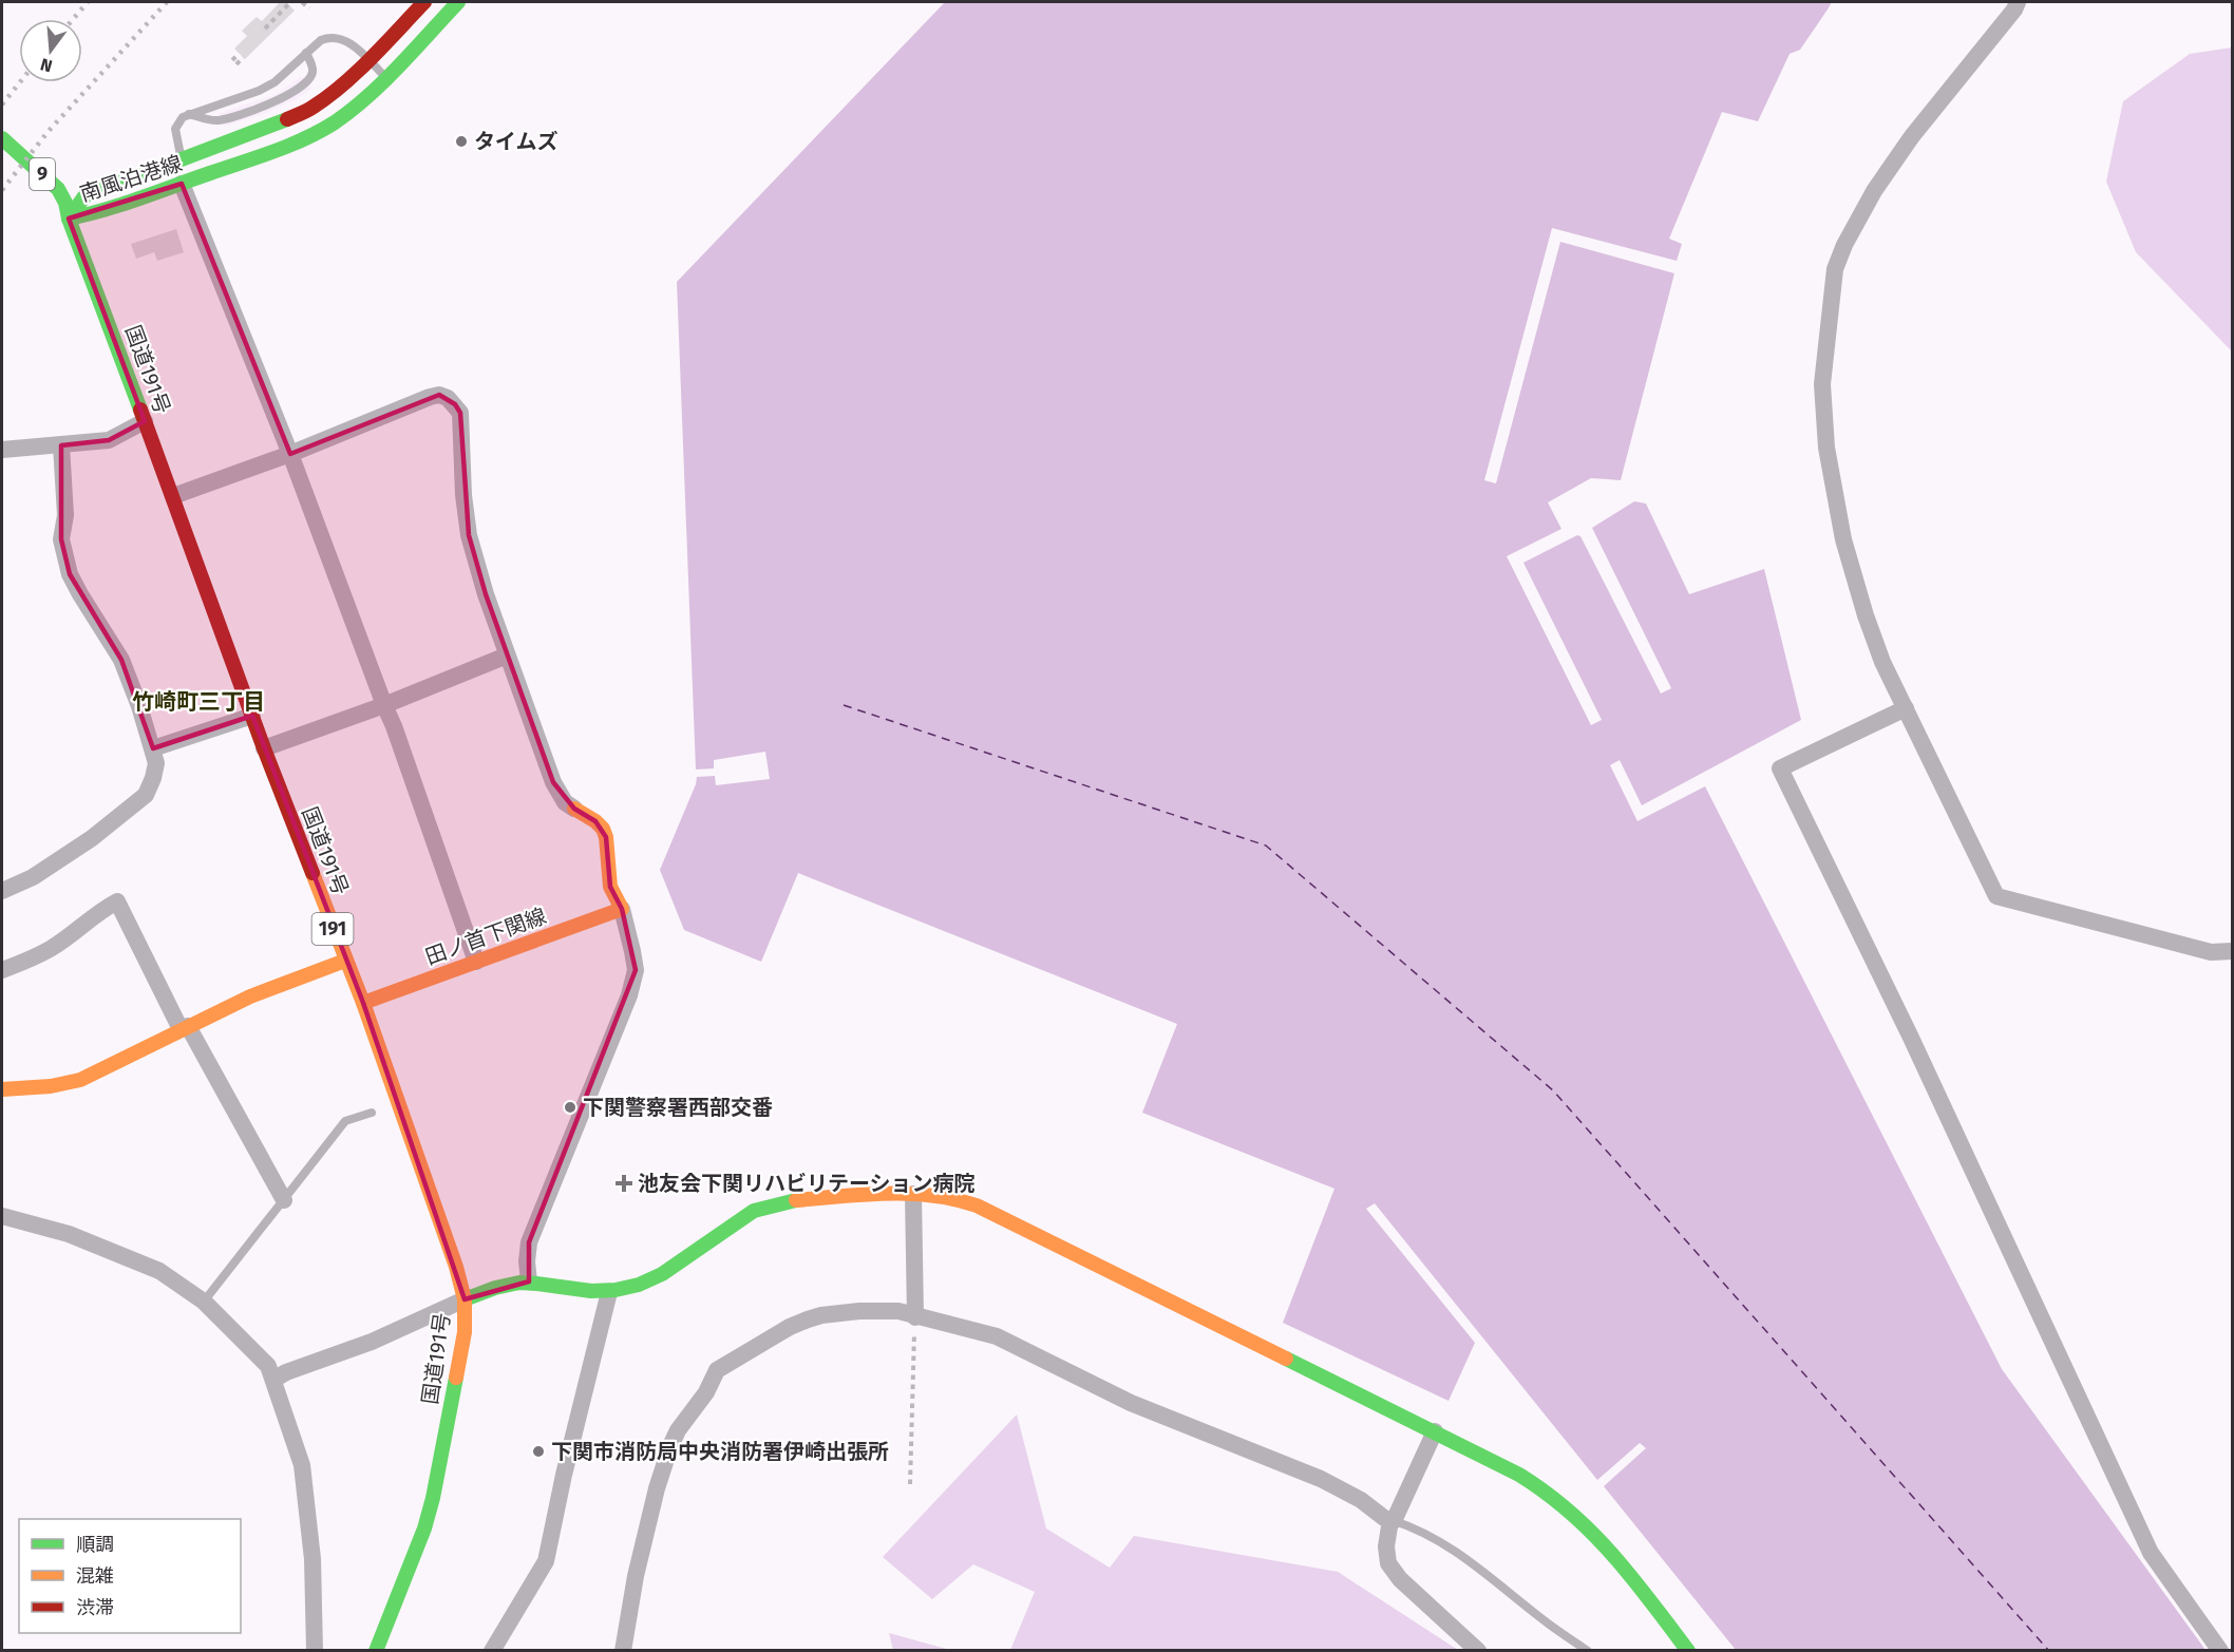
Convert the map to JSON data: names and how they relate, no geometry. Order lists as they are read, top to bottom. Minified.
{"streets":{"main road":["9","南風泊港線","国道191号","191","田ノ首下関線"]},"crossings":[["9","南風泊港線"],["9","国道191号"],["南風泊港線","国道191号"],["国道191号","田ノ首下関線"]],"districts":["竹崎町三丁目"],"places":{"other":["タイムズ","下関警察署西部交番","下関市消防局中央消防署伊崎出張所"],"health":["池友会下関リハビリテーション病院"]},"legend":["順調","混雑","渋滞"],"north":"bottom"}
